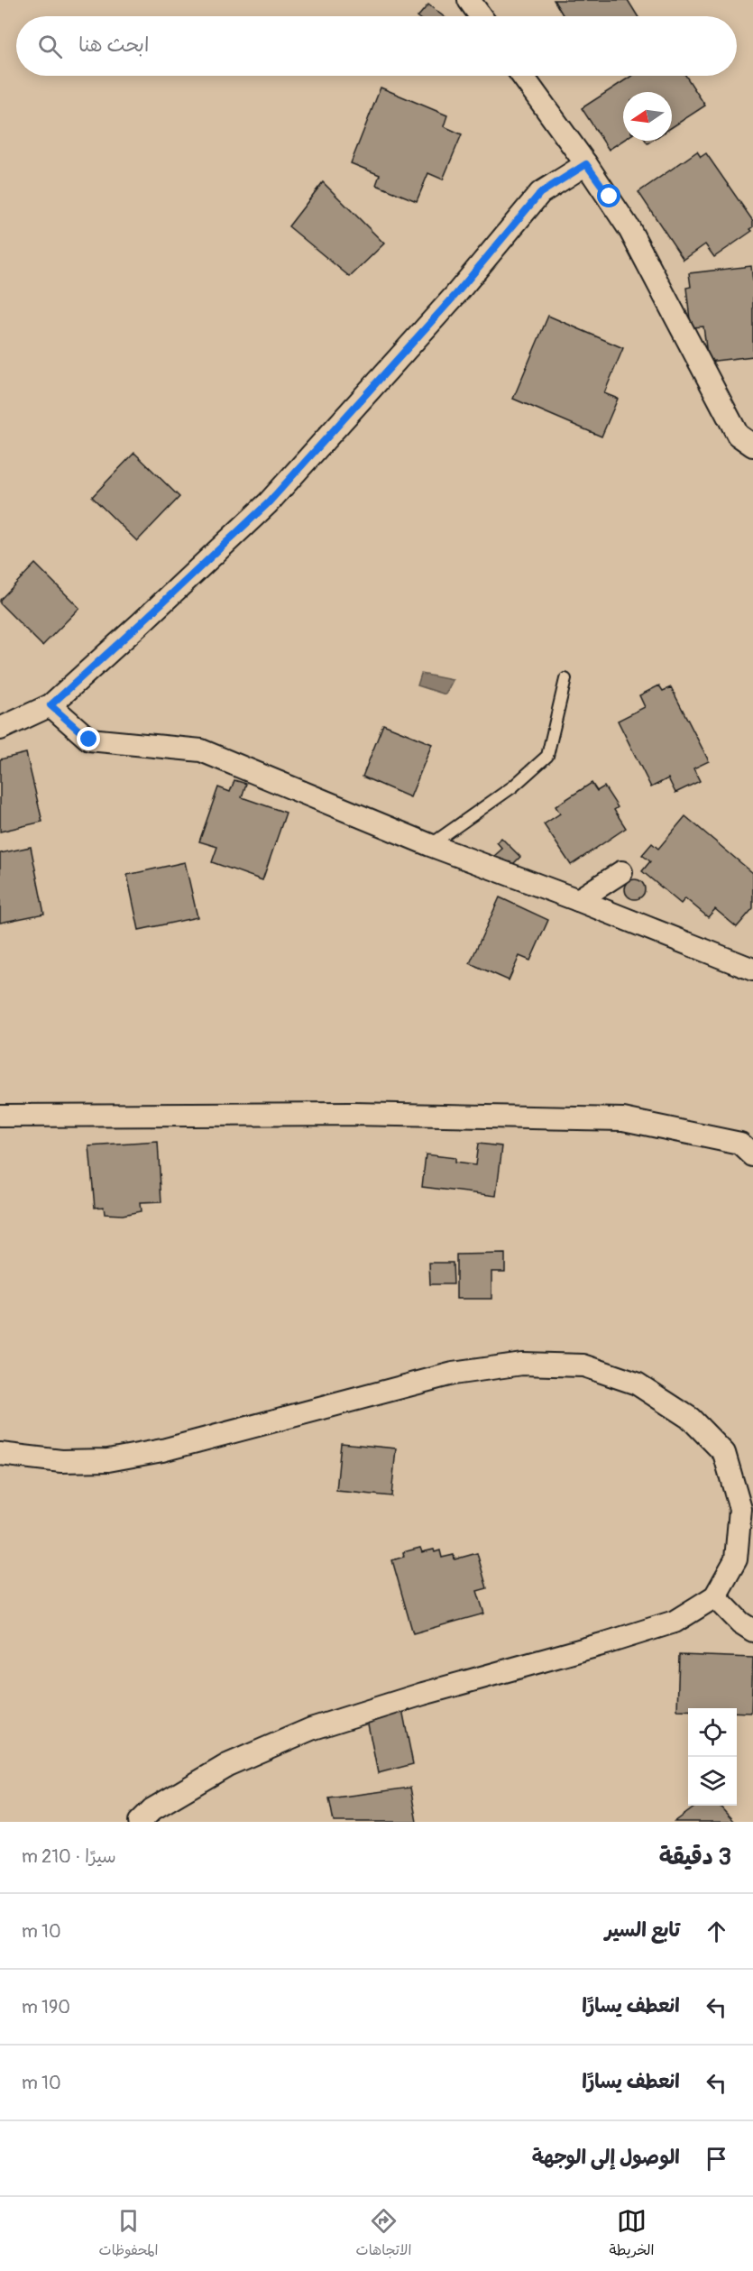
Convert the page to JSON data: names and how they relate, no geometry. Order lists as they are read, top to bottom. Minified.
{"north":"left","page":{"search":"ابحث هنا","heading":["3 دقيقة","سيرًا · 210 m"],"list":[["تابع السير","10 m"],["انعطف يسارًا","190 m"],["انعطف يسارًا","10 m"],"الوصول إلى الوجهة"],"nav":["الخريطة","الاتجاهات","المحفوظات"]}}
